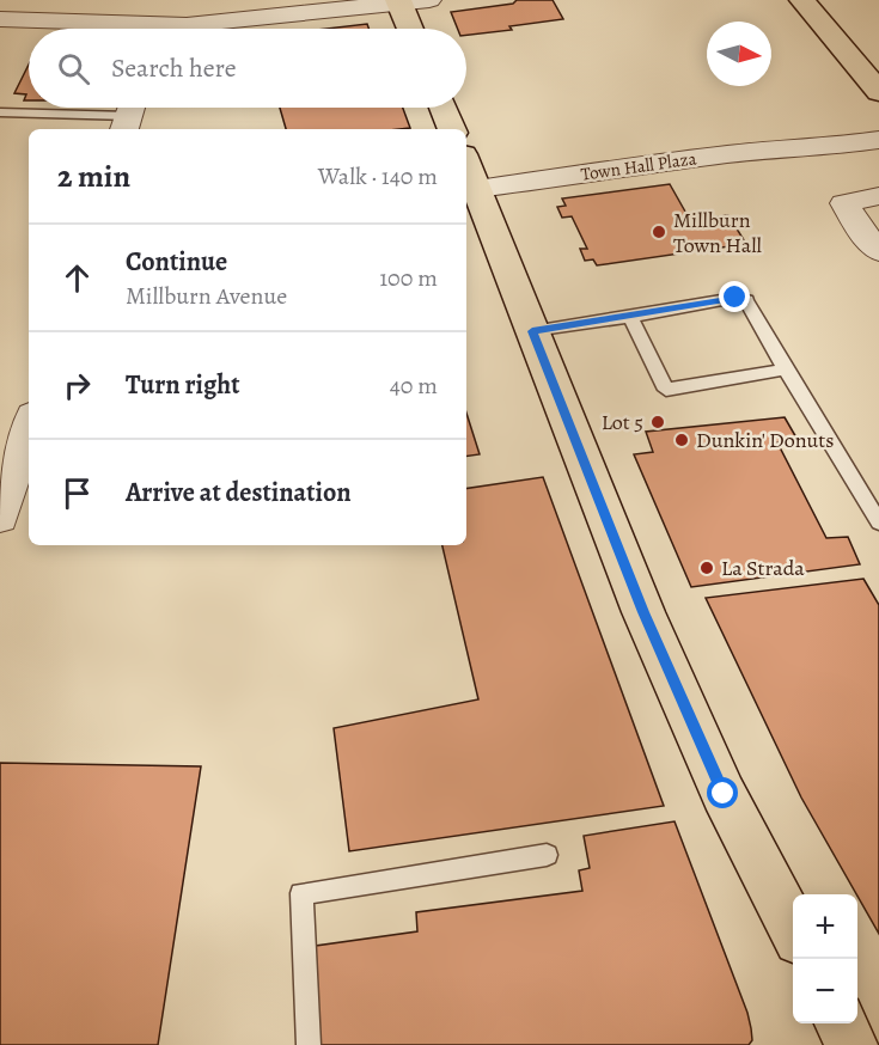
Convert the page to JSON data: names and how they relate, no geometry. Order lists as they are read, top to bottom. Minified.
{"streets":{"street":["Town Hall Plaza"]},"places":["Millburn Town Hall","Lot 5","Dunkin' Donuts","La Strada"],"north":"right","page":{"search":"Search here","heading":["2 min","Walk · 140 m"],"list":[["Continue","Millburn Avenue","100 m"],["Turn right","40 m"],"Arrive at destination"],"map_buttons":["+","−"]}}
